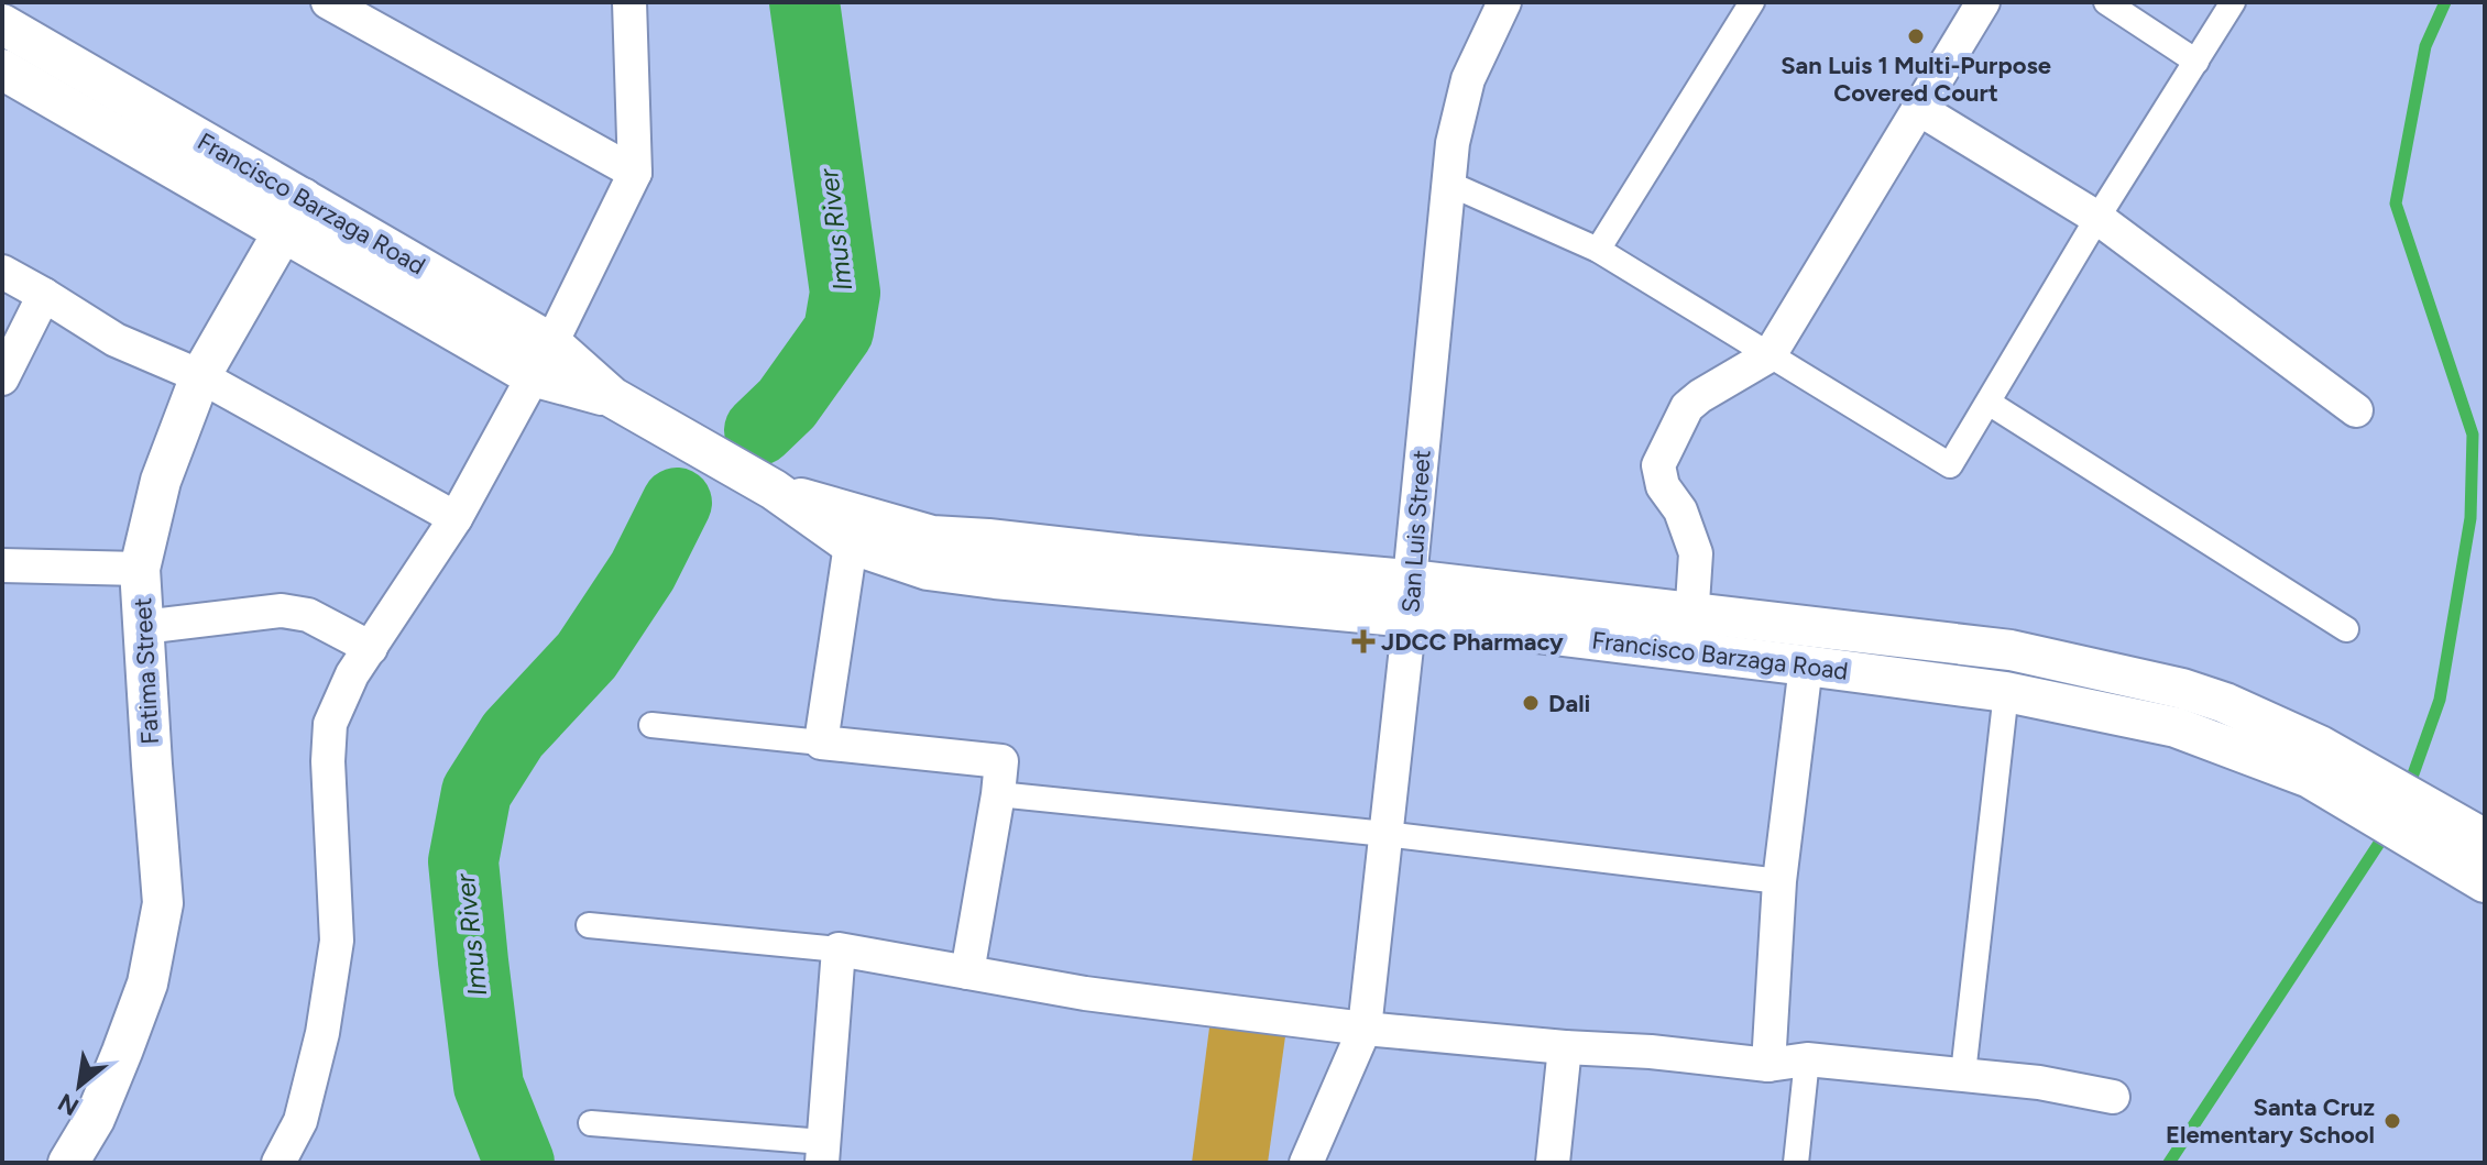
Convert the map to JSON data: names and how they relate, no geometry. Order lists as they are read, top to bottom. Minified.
{"streets":{"street":["Francisco Barzaga Road","San Luis Street","Fatima Street"]},"crossings":[["Francisco Barzaga Road","San Luis Street"],["Francisco Barzaga Road","Fatima Street"]],"water":["Imus River"],"places":{"other":["San Luis 1 Multi-Purpose Covered Court","Dali","Santa Cruz Elementary School"],"health":["JDCC Pharmacy"]},"north":"bottom left"}
